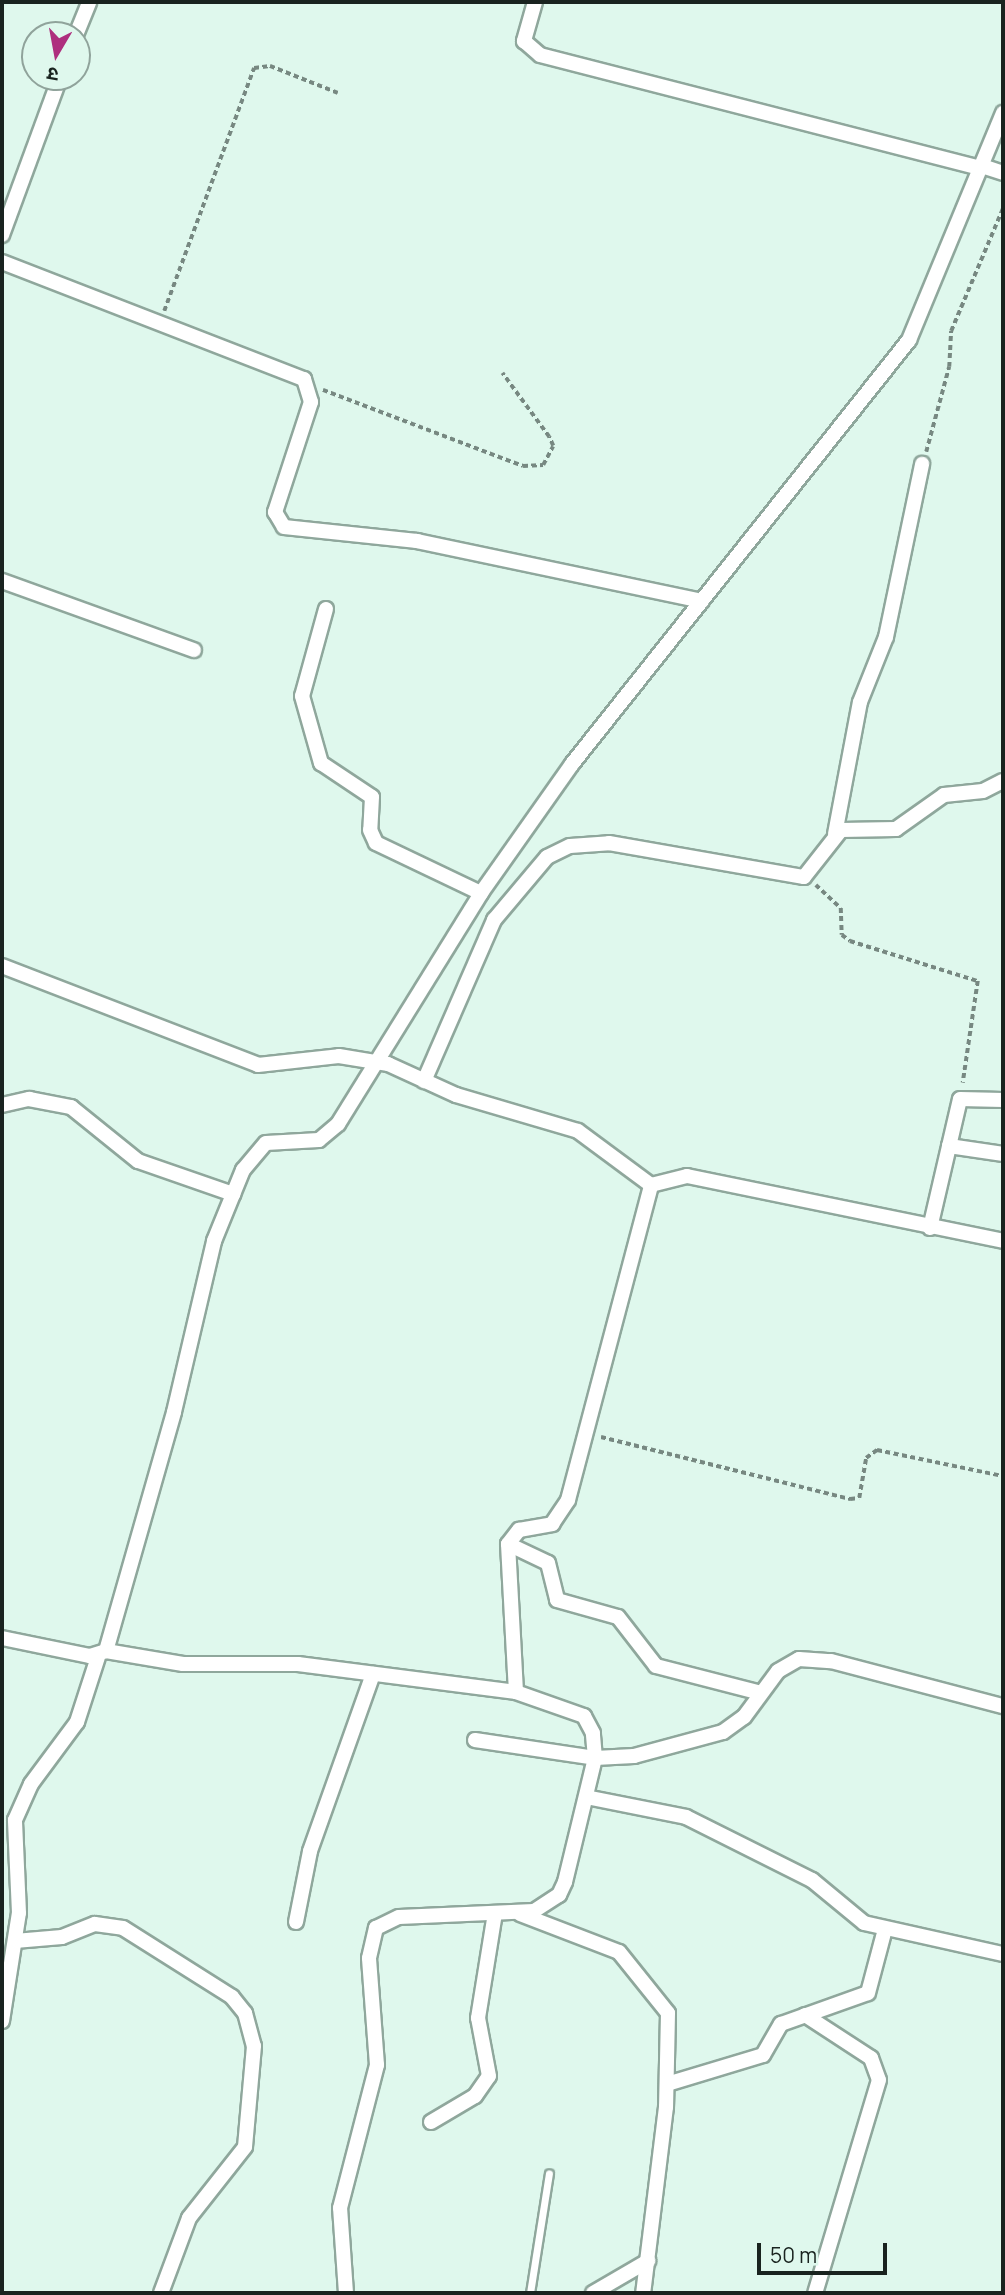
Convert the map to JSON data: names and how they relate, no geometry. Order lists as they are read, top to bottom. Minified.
{"scale_bar":"50 m","north":"bottom"}
